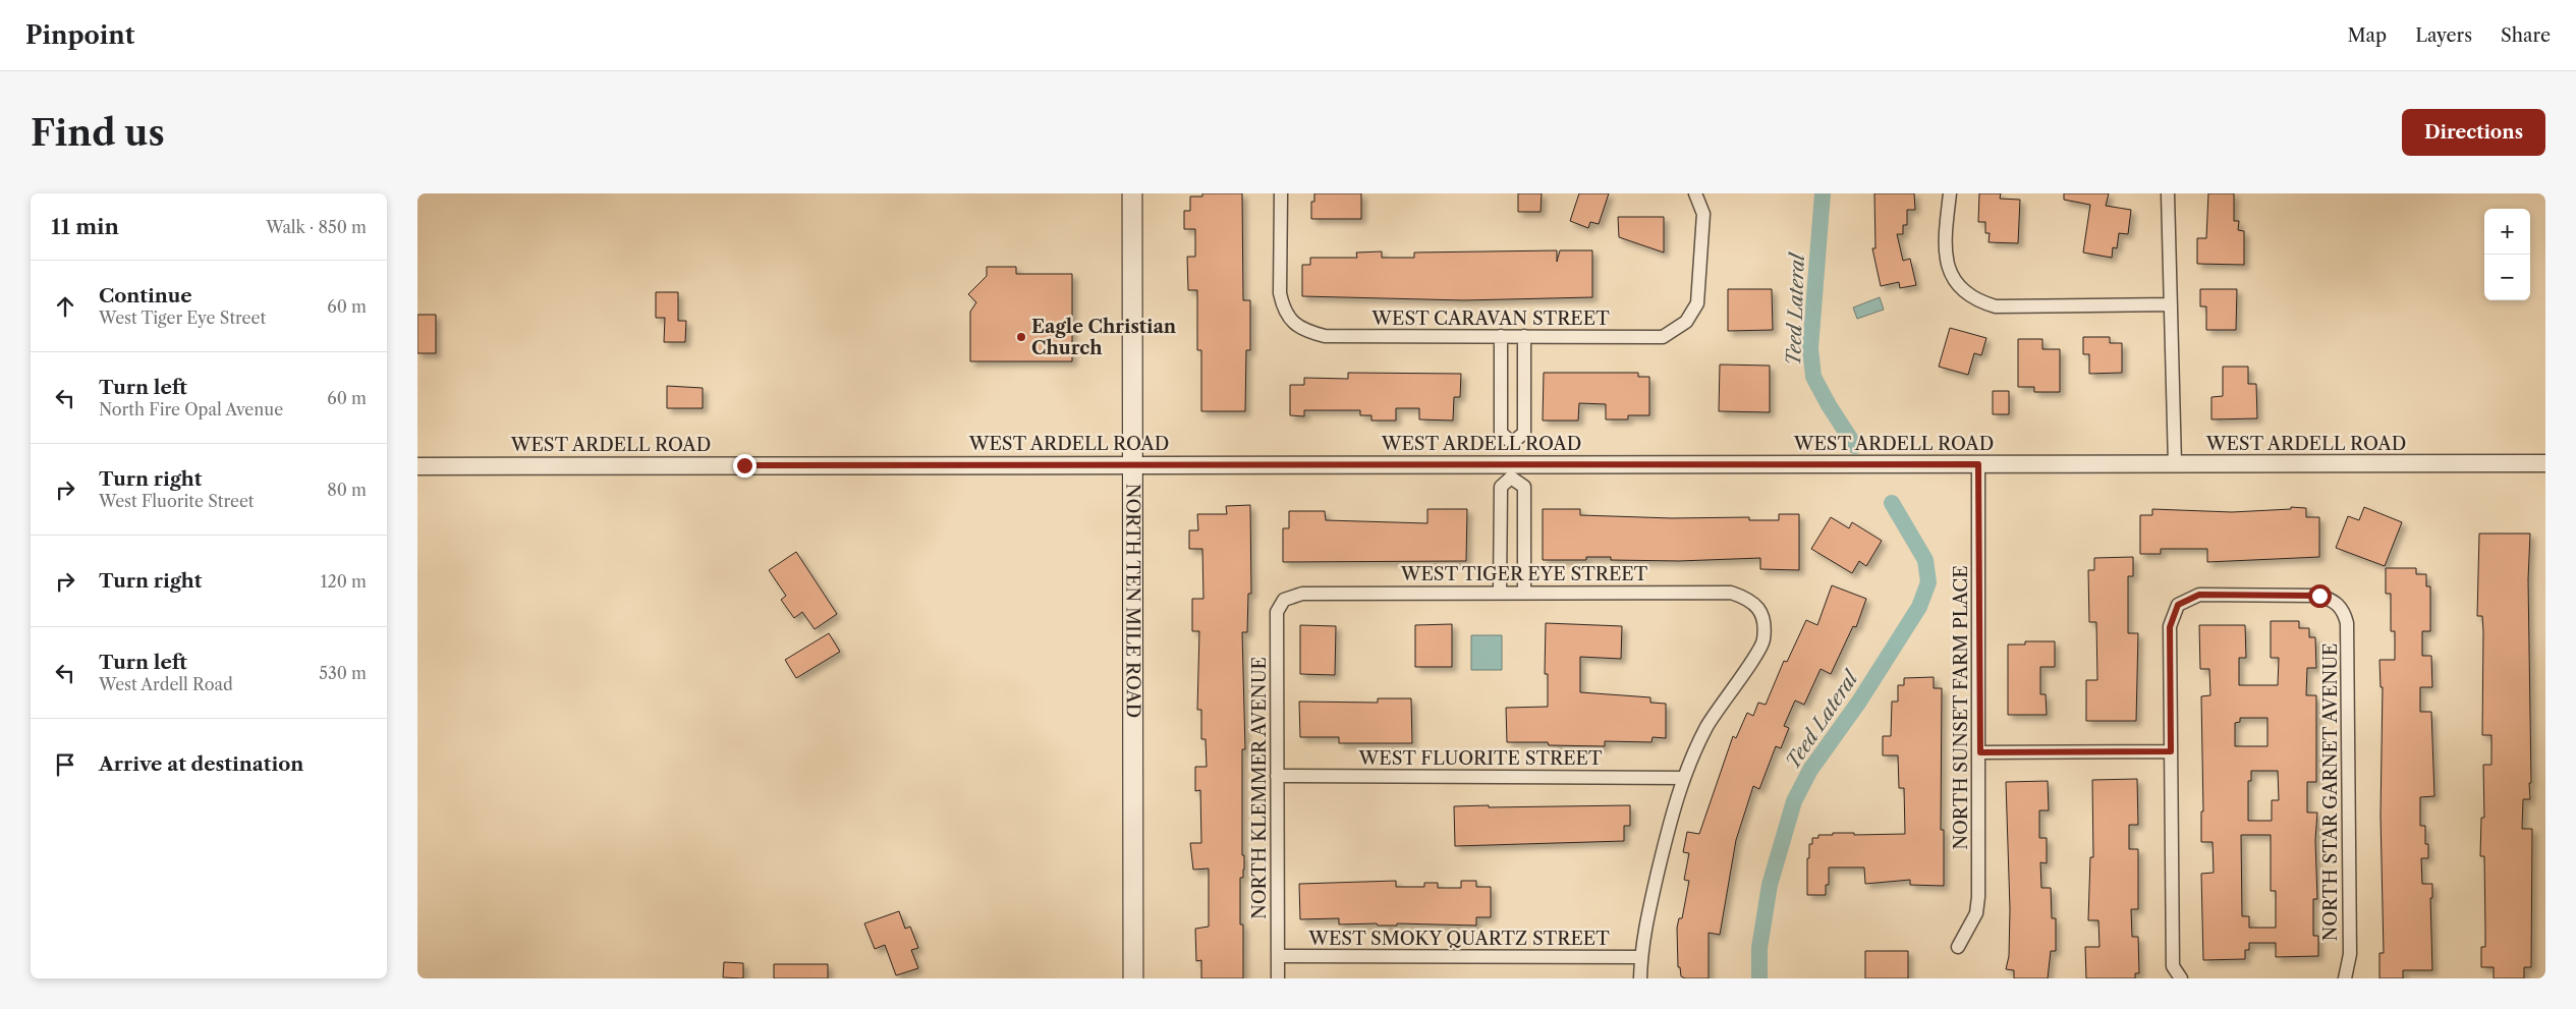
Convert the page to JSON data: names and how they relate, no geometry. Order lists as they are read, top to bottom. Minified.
{"streets":{"main road":["NORTH TEN MILE ROAD"],"street":["WEST CARAVAN STREET","WEST ARDELL ROAD","WEST TIGER EYE STREET","NORTH SUNSET FARM PLACE","WEST FLUORITE STREET","NORTH KLEMMER AVENUE","NORTH STAR GARNET AVENUE","WEST SMOKY QUARTZ STREET"]},"crossings":[["WEST ARDELL ROAD","NORTH TEN MILE ROAD"],["WEST ARDELL ROAD","NORTH SUNSET FARM PLACE"],["WEST TIGER EYE STREET","WEST FLUORITE STREET"],["WEST TIGER EYE STREET","NORTH KLEMMER AVENUE"],["WEST FLUORITE STREET","NORTH KLEMMER AVENUE"],["NORTH KLEMMER AVENUE","WEST SMOKY QUARTZ STREET"]],"water":["Teed Lateral"],"places":["Eagle Christian Church"],"page":{"header":"Pinpoint","nav":["Map","Layers","Share"],"buttons":"Directions","title":"Find us","heading":["11 min","Walk · 850 m"],"map_buttons":["+","−"],"list":[["Continue","West Tiger Eye Street","60 m"],["Turn left","North Fire Opal Avenue","60 m"],["Turn right","West Fluorite Street","80 m"],["Turn right","120 m"],["Turn left","West Ardell Road","530 m"],"Arrive at destination"]}}
